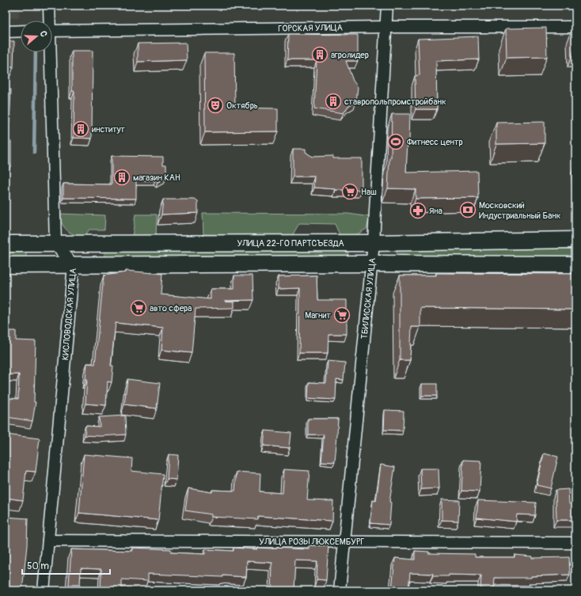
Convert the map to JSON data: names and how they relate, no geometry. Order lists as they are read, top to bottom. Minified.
{"streets":{"main road":["УЛИЦА 22-ГО ПАРТСЪЕЗДА"],"street":["ГОРСКАЯ УЛИЦА","ТБИЛИССКАЯ УЛИЦА","КИСЛОВОДСКАЯ УЛИЦА","УЛИЦА РОЗЫ ЛЮКСЕМБУРГ"]},"crossings":[["ГОРСКАЯ УЛИЦА","ТБИЛИССКАЯ УЛИЦА"],["УЛИЦА 22-ГО ПАРТСЪЕЗДА","ТБИЛИССКАЯ УЛИЦА"],["УЛИЦА 22-ГО ПАРТСЪЕЗДА","КИСЛОВОДСКАЯ УЛИЦА"],["ТБИЛИССКАЯ УЛИЦА","УЛИЦА РОЗЫ ЛЮКСЕМБУРГ"],["КИСЛОВОДСКАЯ УЛИЦА","УЛИЦА РОЗЫ ЛЮКСЕМБУРГ"]],"places":{"building":["агролидер","ставропольпромстройбанк","институт","магазин КАН"],"theatre":["Октябрь"],"sports":["Фитнесс центр"],"supermarket":["Наш","авто сфера","Магнит"],"bank":["Московский Индустриальный Банк"],"pharmacy":["Яна"]},"scale_bar":"50 m","north":"right"}
